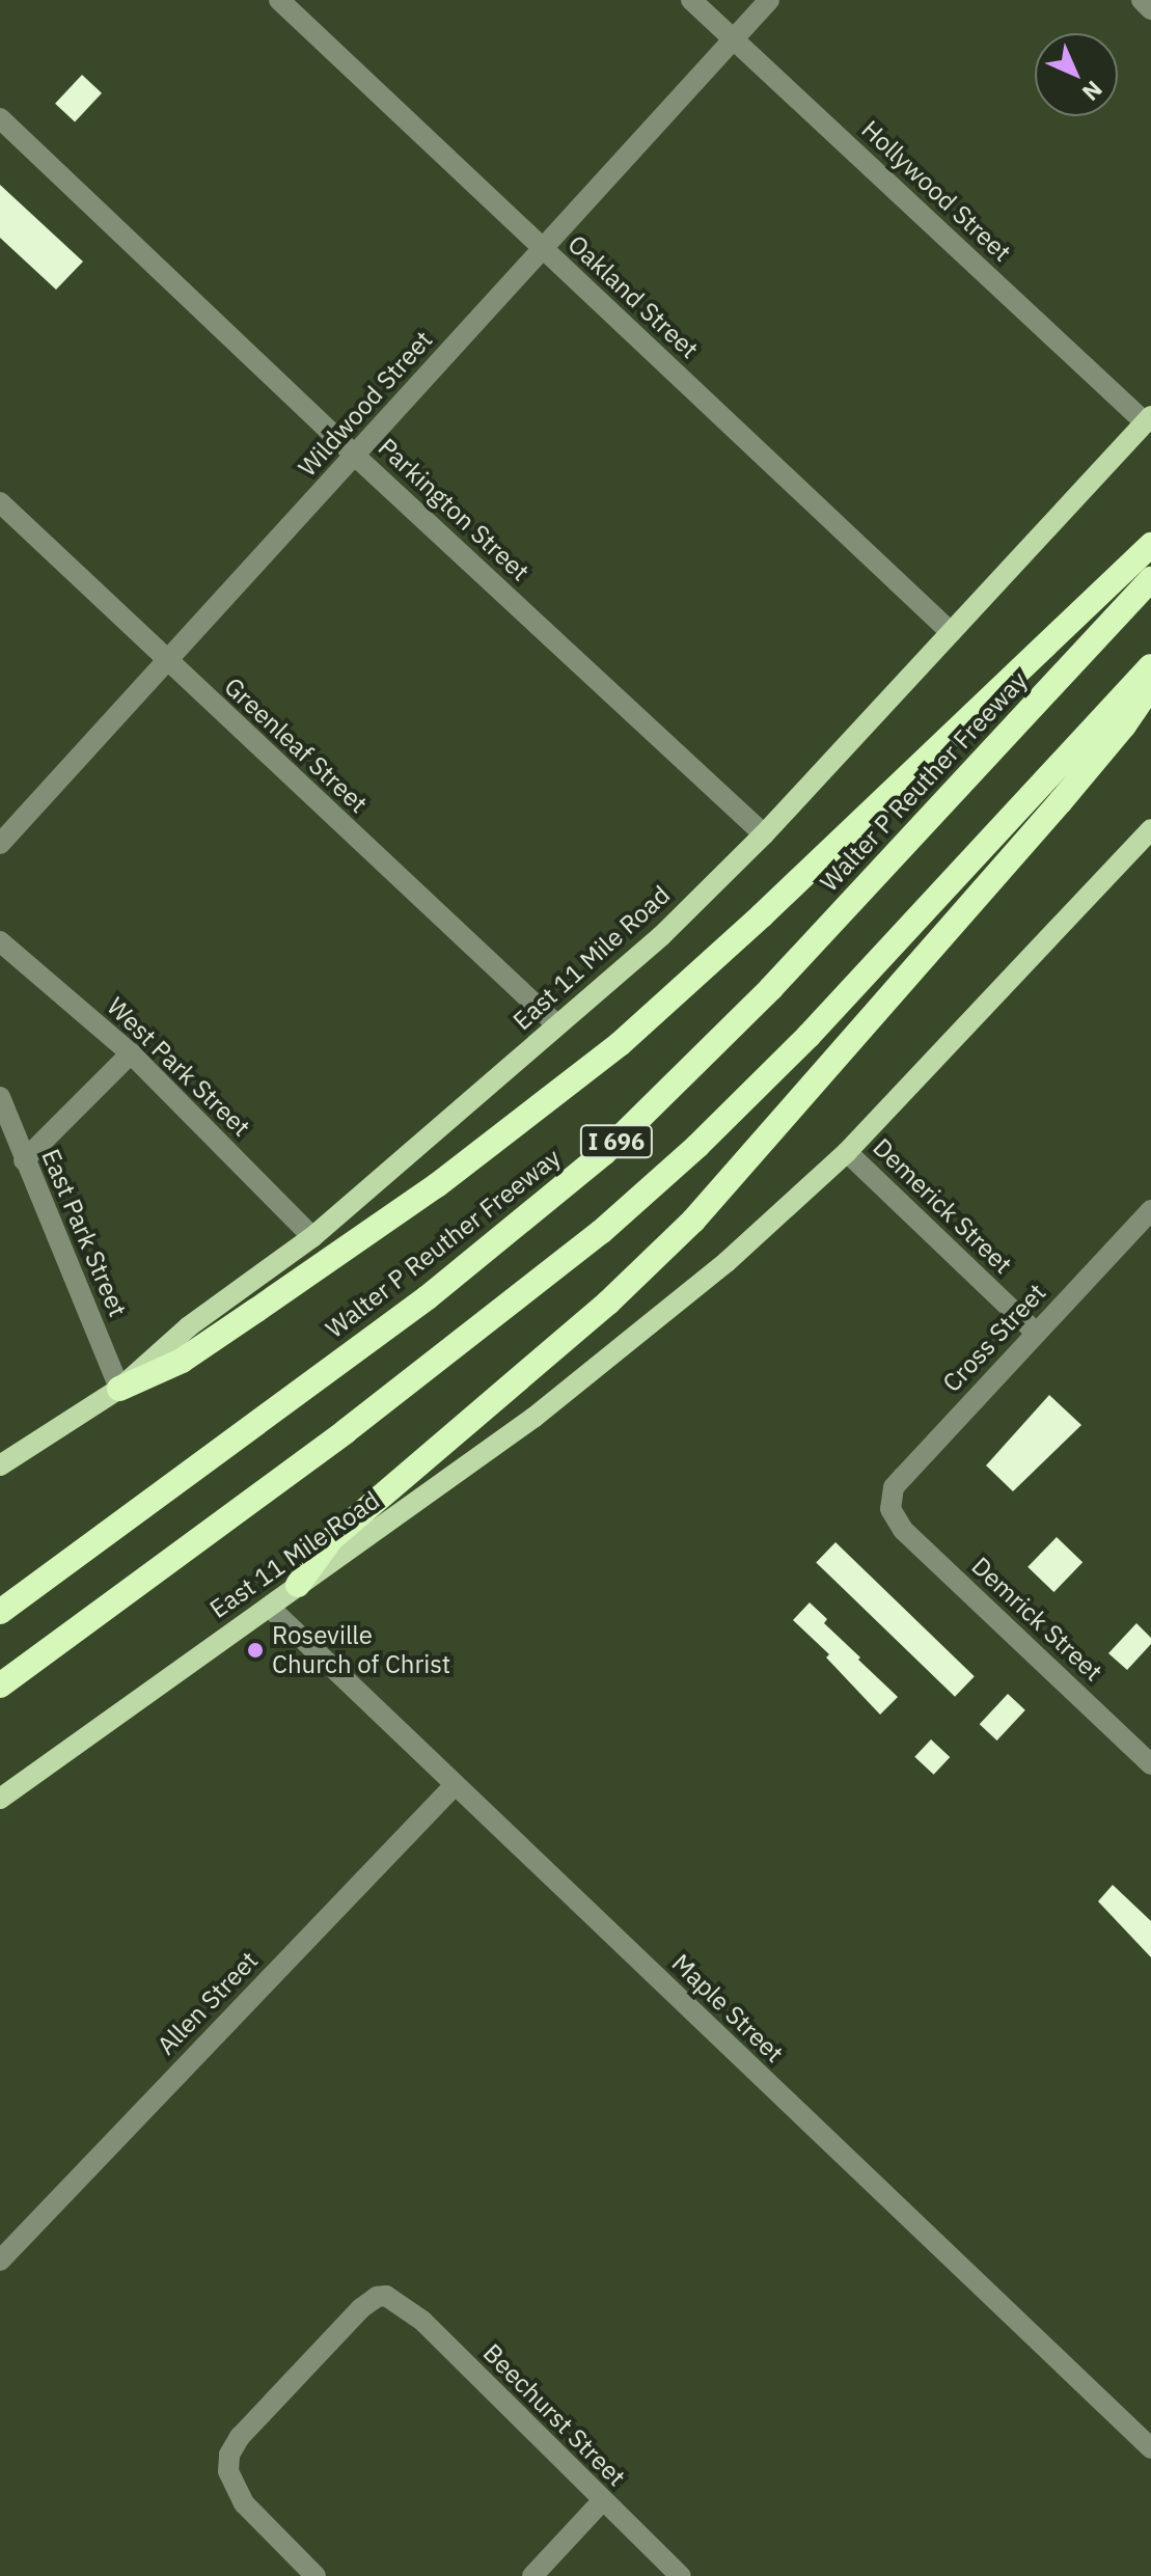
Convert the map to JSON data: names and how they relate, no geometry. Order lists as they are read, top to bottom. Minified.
{"streets":{"highway":["Walter P Reuther Freeway","I 696"],"main road":["East 11 Mile Road"],"street":["Hollywood Street","Oakland Street","Wildwood Street","Parkington Street","Greenleaf Street","West Park Street","Demerick Street","East Park Street","Cross Street","Demrick Street","Allen Street","Maple Street","Beechurst Street"]},"crossings":[["Hollywood Street","Wildwood Street"],["Hollywood Street","East 11 Mile Road"],["Oakland Street","Wildwood Street"],["Oakland Street","East 11 Mile Road"],["Wildwood Street","Parkington Street"],["Wildwood Street","Greenleaf Street"],["Parkington Street","East 11 Mile Road"],["Greenleaf Street","East 11 Mile Road"],["East 11 Mile Road","West Park Street"],["East 11 Mile Road","Demerick Street"],["East 11 Mile Road","East Park Street"],["East 11 Mile Road","Maple Street"],["Demerick Street","Cross Street"],["Cross Street","Demrick Street"],["Allen Street","Maple Street"]],"places":["Roseville Church of Christ"],"north":"bottom right"}
